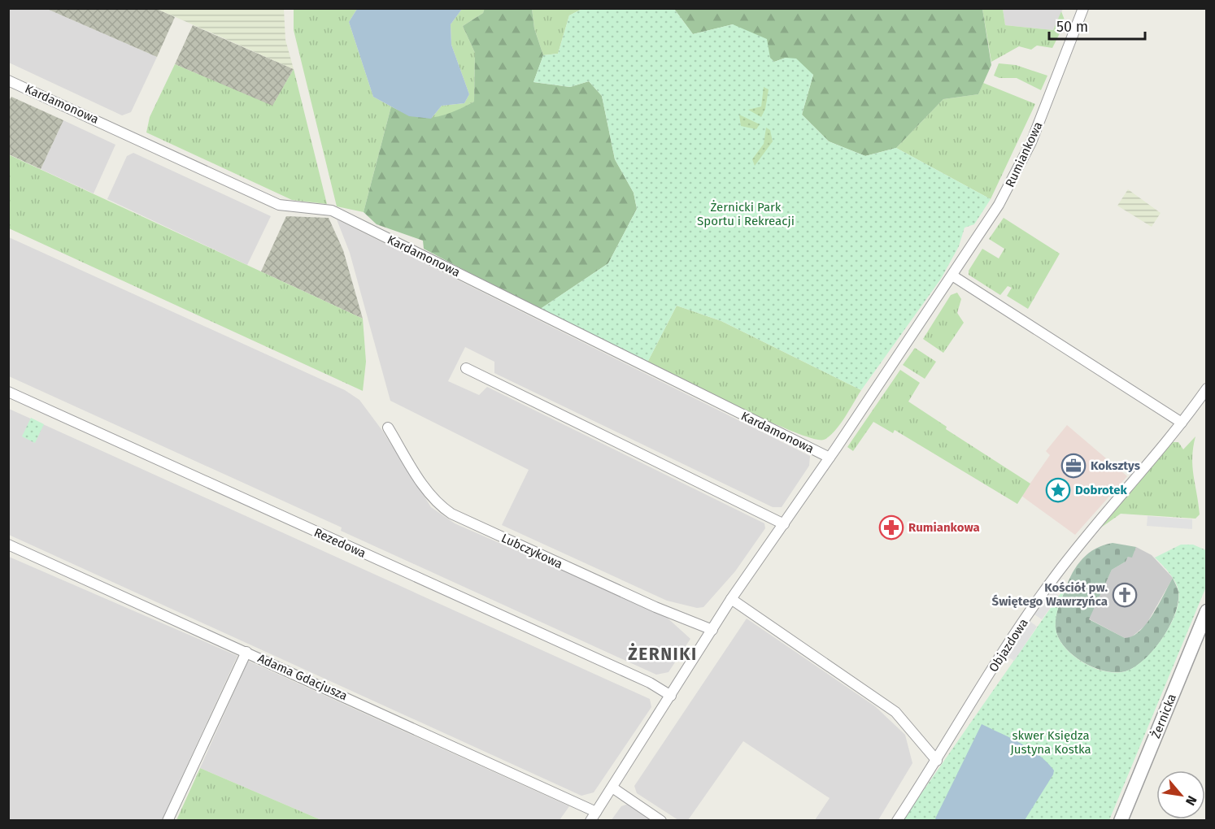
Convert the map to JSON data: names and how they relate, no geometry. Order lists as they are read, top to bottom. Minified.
{"streets":{"street":["Kardamonowa","Rumiankowa","Rezedowa","Lubczykowa","Objazdowa","Adama Gdacjusza","Żernicka"]},"crossings":[["Kardamonowa","Rumiankowa"],["Rumiankowa","Rezedowa"],["Rumiankowa","Lubczykowa"],["Rumiankowa","Adama Gdacjusza"]],"districts":["ŻERNIKI"],"parks":["Żernicki Park Sportu i Rekreacji","skwer Księdza Justyna Kostka"],"places":{"office":["Koksztys"],"place":["Dobrotek"],"pharmacy":["Rumiankowa"],"church":["Kościół pw. Świętego Wawrzyńca"]},"scale_bar":"50 m","north":"bottom right"}
